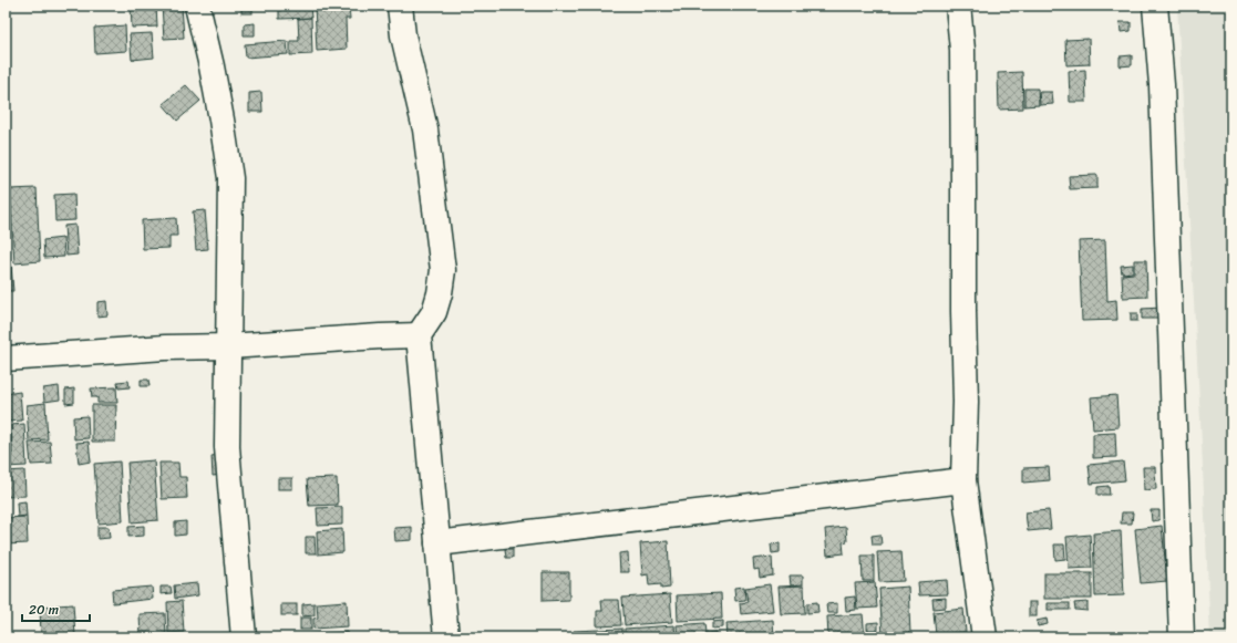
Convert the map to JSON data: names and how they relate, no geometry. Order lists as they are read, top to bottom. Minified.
{"scale_bar":"20 m"}
